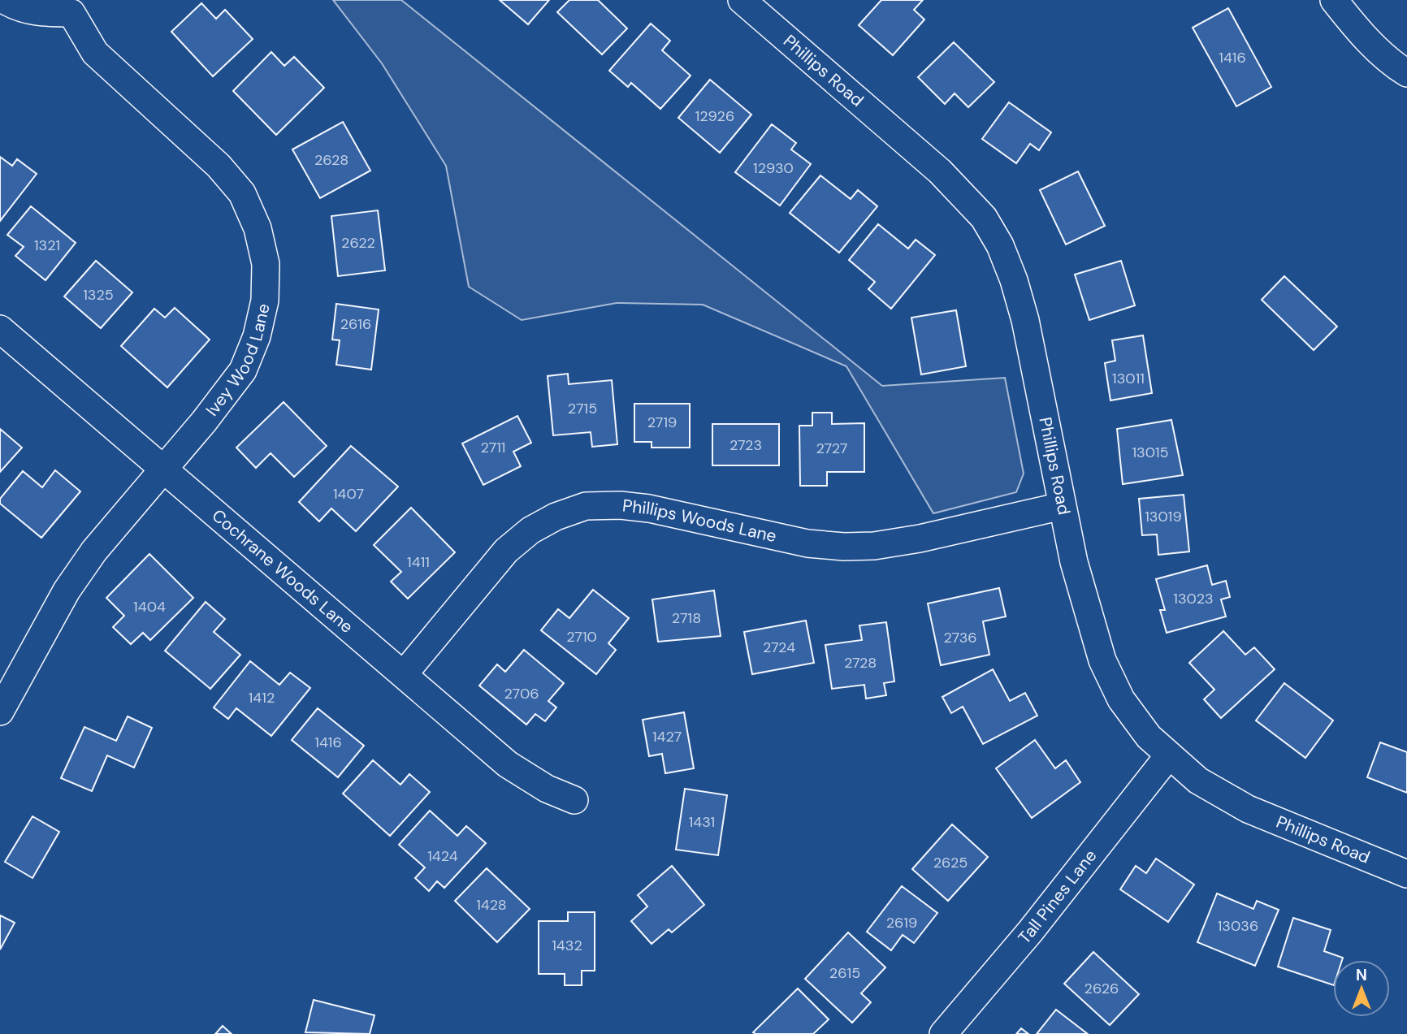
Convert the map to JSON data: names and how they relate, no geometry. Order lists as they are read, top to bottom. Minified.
{"streets":{"street":["Phillips Road","Ivey Wood Lane","Phillips Woods Lane","Cochrane Woods Lane","Tall Pines Lane"]},"crossings":[["Phillips Road","Phillips Woods Lane"],["Phillips Road","Tall Pines Lane"],["Ivey Wood Lane","Cochrane Woods Lane"],["Phillips Woods Lane","Cochrane Woods Lane"]],"house_numbers":["1416","12926","2628","12930","2622","1321","1325","2616","13011","2715","2719","2723","2711","2727","13015","1407","13019","1411","13023","1404","2718","2710","2736","2724","2728","2706","1412","1427","1416","1431","1424","2625","1428","2619","13036","1432","2615","2626"],"north":"top"}
